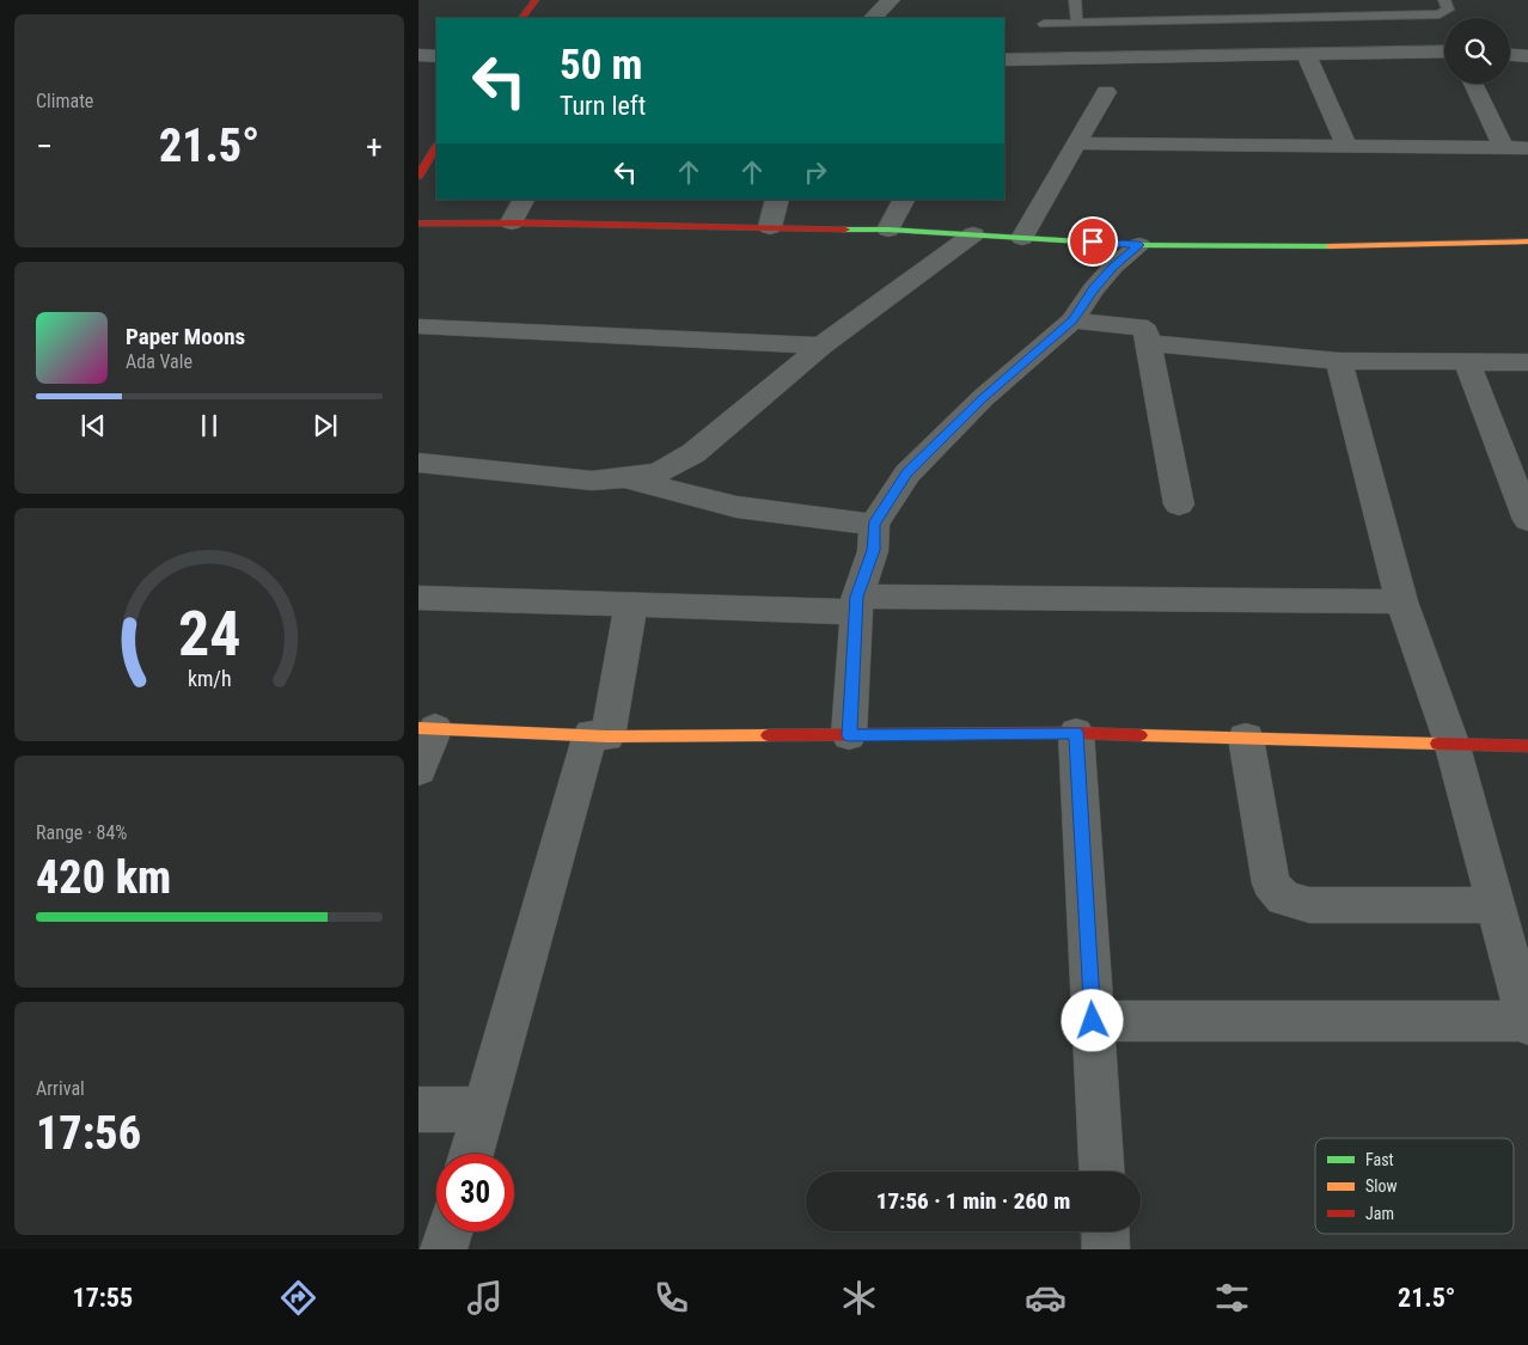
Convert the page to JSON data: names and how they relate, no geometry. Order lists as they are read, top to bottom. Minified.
{"legend":["Fast","Slow","Jam"],"page":{"tile":["Climate",["Range · 84%","420 km"],["Arrival","17:56"]],"turn":["50 m","Turn left"],"heat":["−","21.5°","+"],"song":["Paper Moons","Ada Vale"],"limit":"30","trip":"17:56 · 1 min · 260 m","tabs":["17:55","21.5°"],"gauge":["24","km/h"]}}
